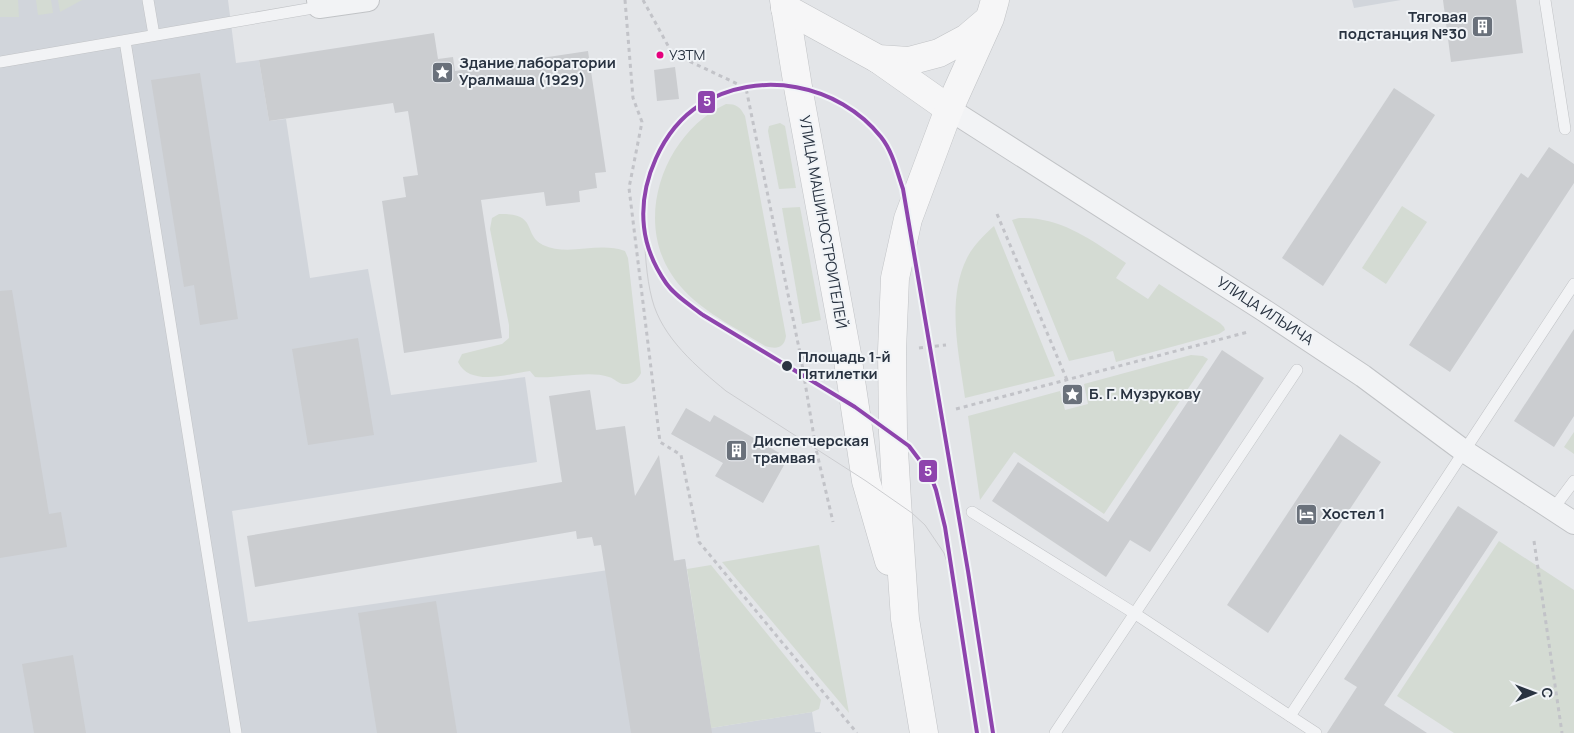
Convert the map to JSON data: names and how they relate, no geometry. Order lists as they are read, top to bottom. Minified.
{"streets":{"main road":["УЛИЦА МАШИНОСТРОИТЕЛЕЙ"],"street":["УЛИЦА ИЛЬИЧА"]},"crossings":[["УЛИЦА МАШИНОСТРОИТЕЛЕЙ","УЛИЦА ИЛЬИЧА"]],"places":{"building":["Тяговая подстанция №30","Диспетчерская трамвая"],"other":["УЗТМ","Площадь 1-й Пятилетки"],"place":["Здание лаборатории Уралмаша (1929)","Б. Г. Музрукову"],"hotel":["Хостел 1"]},"lines":["transit line 5"],"north":"right"}
